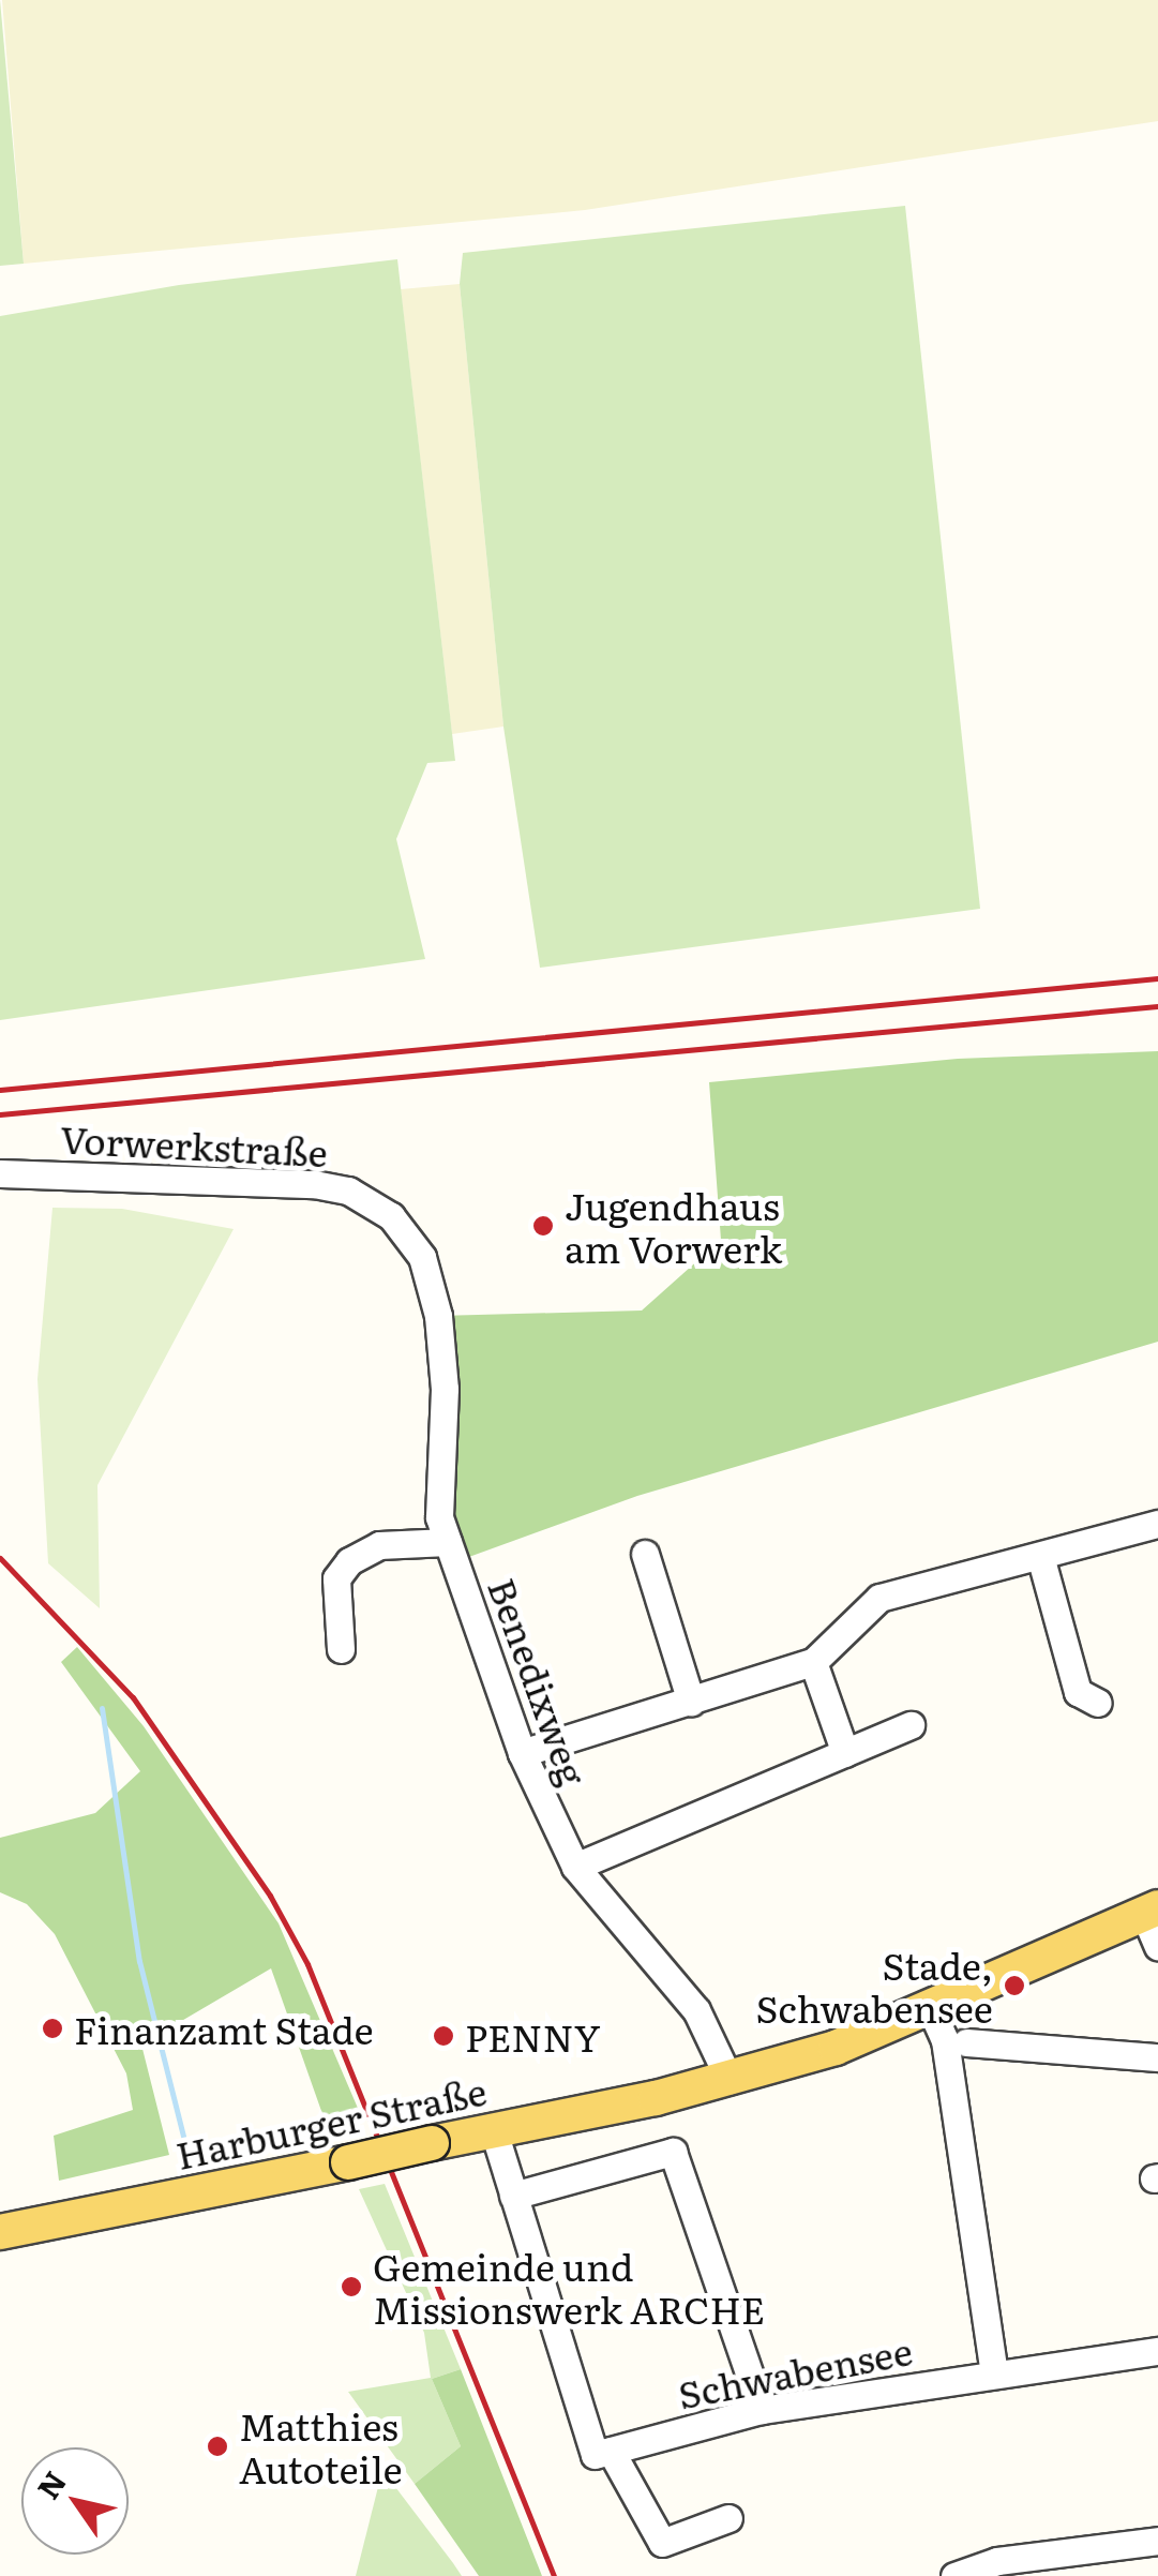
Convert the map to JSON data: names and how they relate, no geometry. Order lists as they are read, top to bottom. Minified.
{"streets":{"main road":["Harburger Straße"],"street":["Vorwerkstraße","Benedixweg","Schwabensee"]},"crossings":[["Vorwerkstraße","Benedixweg"],["Benedixweg","Harburger Straße"]],"places":["Jugendhaus am Vorwerk","Stade, Schwabensee","Finanzamt Stade","PENNY","Gemeinde und Missionswerk ARCHE","Matthies Autoteile"],"north":"top left"}
